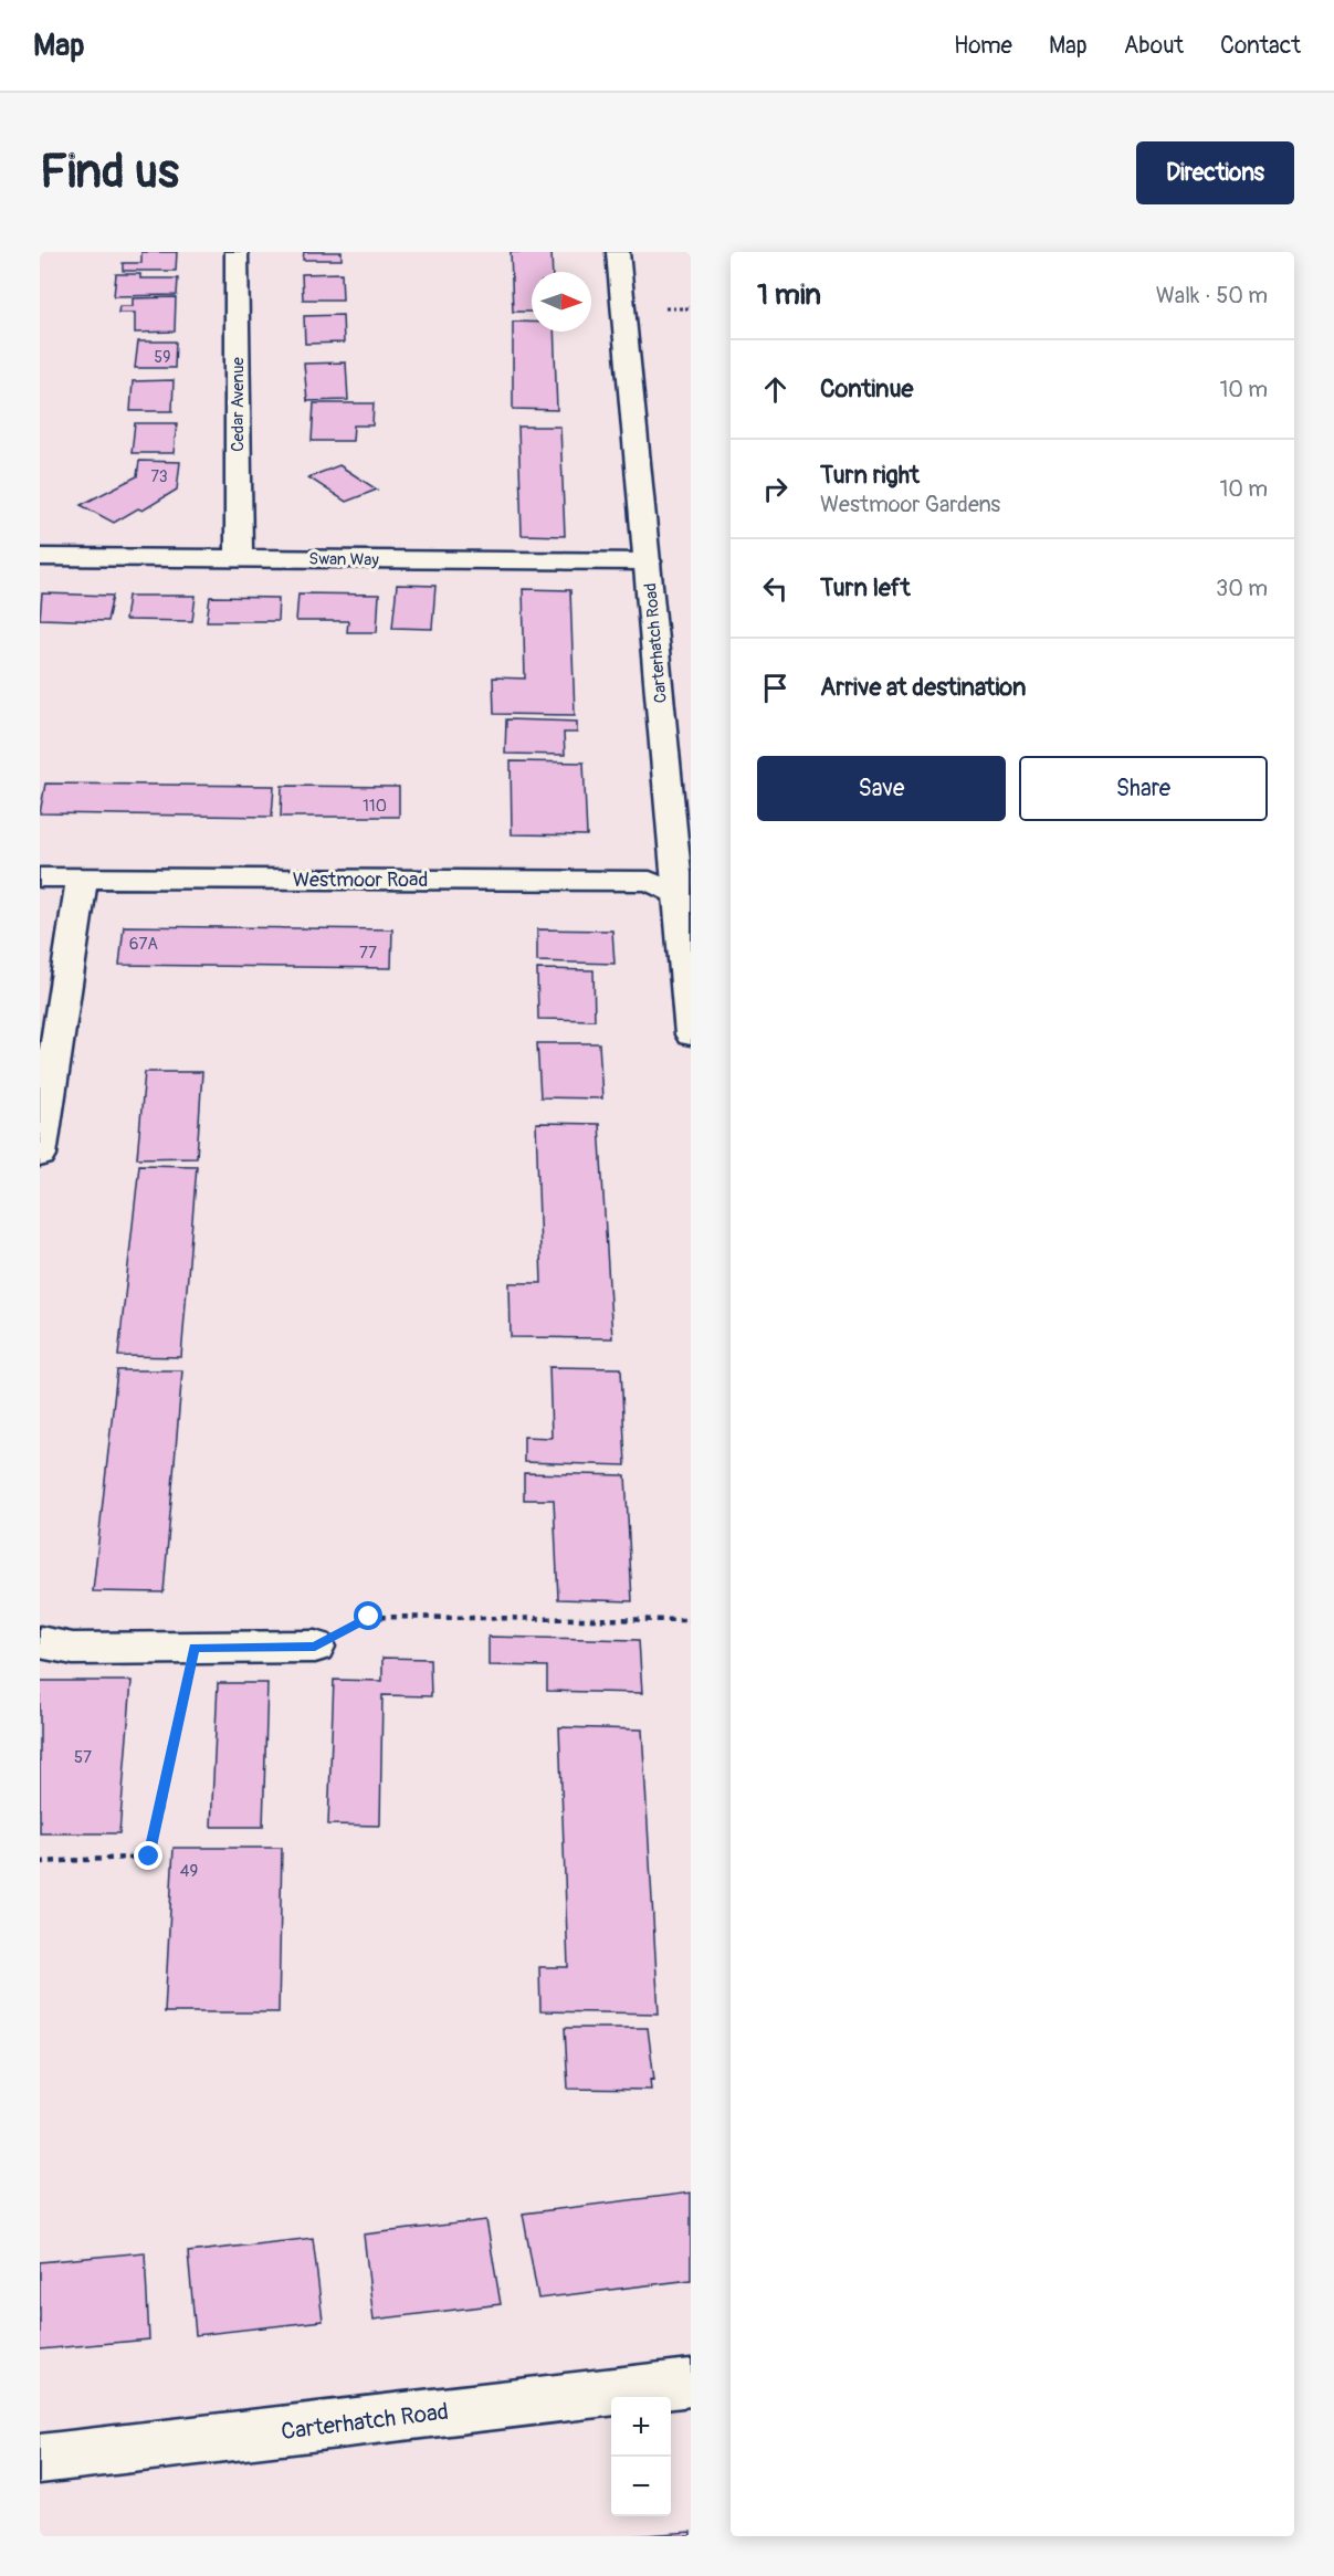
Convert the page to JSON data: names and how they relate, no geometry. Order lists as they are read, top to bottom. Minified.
{"streets":{"street":["Cedar Avenue","Swan Way","Carterhatch Road","Westmoor Road"]},"crossings":[["Cedar Avenue","Swan Way"],["Swan Way","Carterhatch Road"],["Carterhatch Road","Westmoor Road"]],"house_numbers":["59","73","110","67A","77","57","49"],"north":"right","page":{"header":"Map","nav":["Home","Map","About","Contact"],"buttons":["Directions",["Save","Share"]],"title":"Find us","heading":["1 min","Walk · 50 m"],"list":[["Continue","10 m"],["Turn right","Westmoor Gardens","10 m"],["Turn left","30 m"],"Arrive at destination"],"map_buttons":["+","−"]}}
